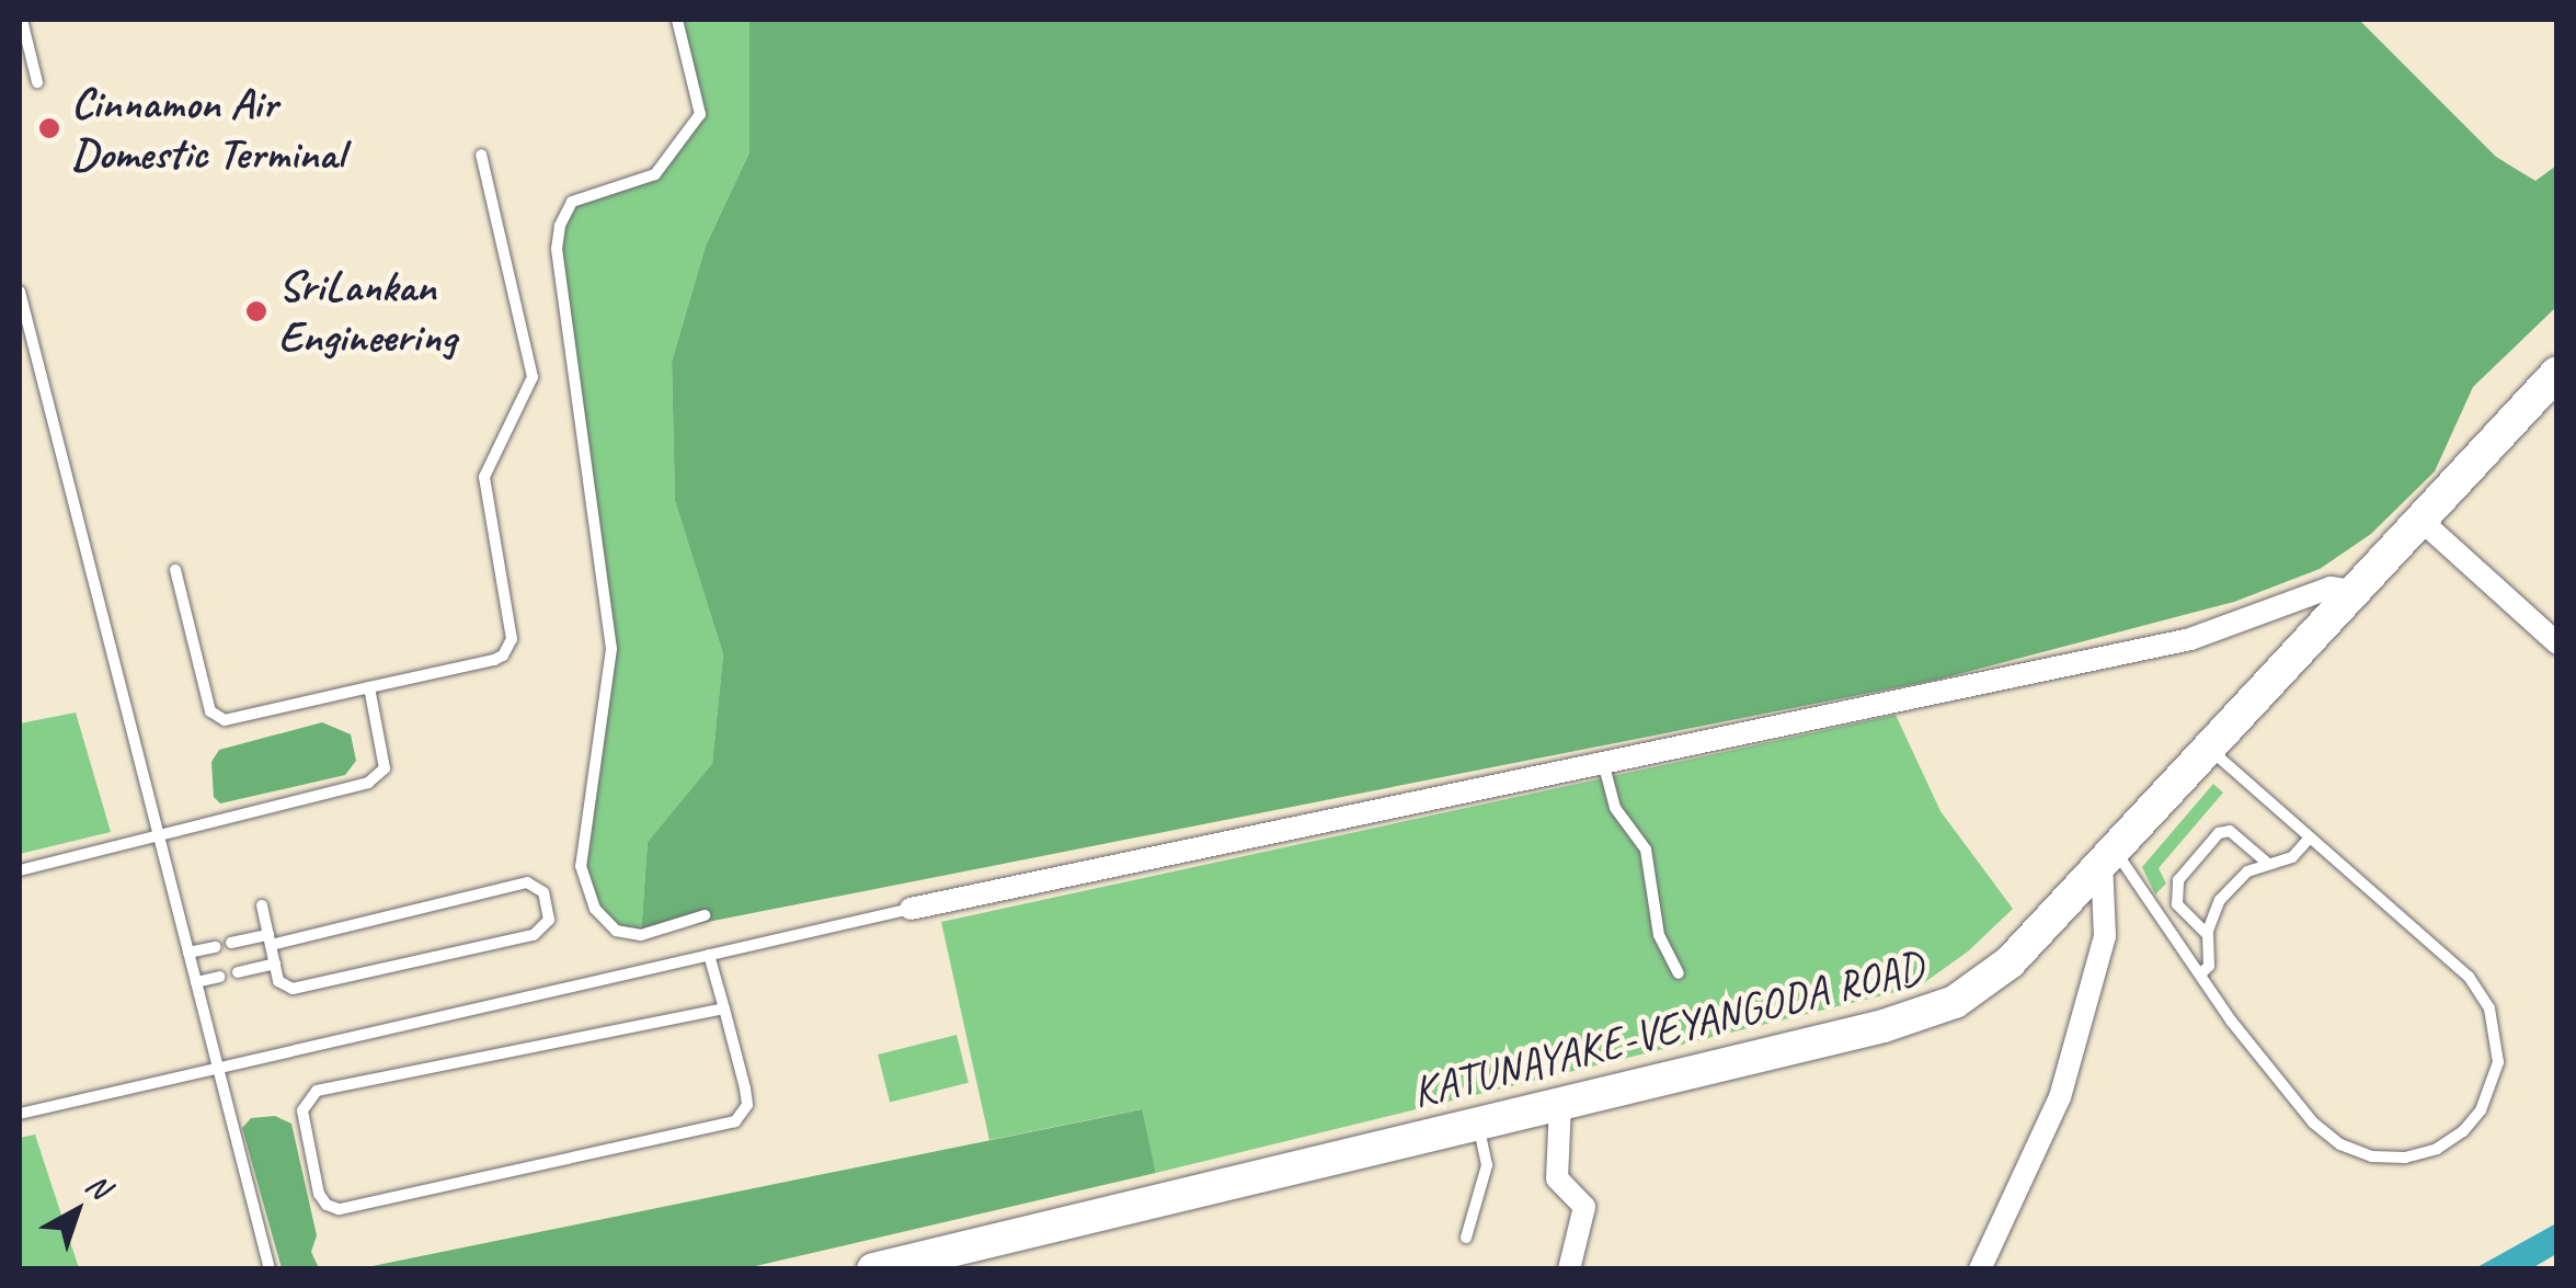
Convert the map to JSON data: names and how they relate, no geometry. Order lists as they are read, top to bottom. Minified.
{"streets":{"main road":["KATUNAYAKE-VEYANGODA ROAD"]},"places":["Cinnamon Air Domestic Terminal","SriLankan Engineering"],"north":"top right"}
